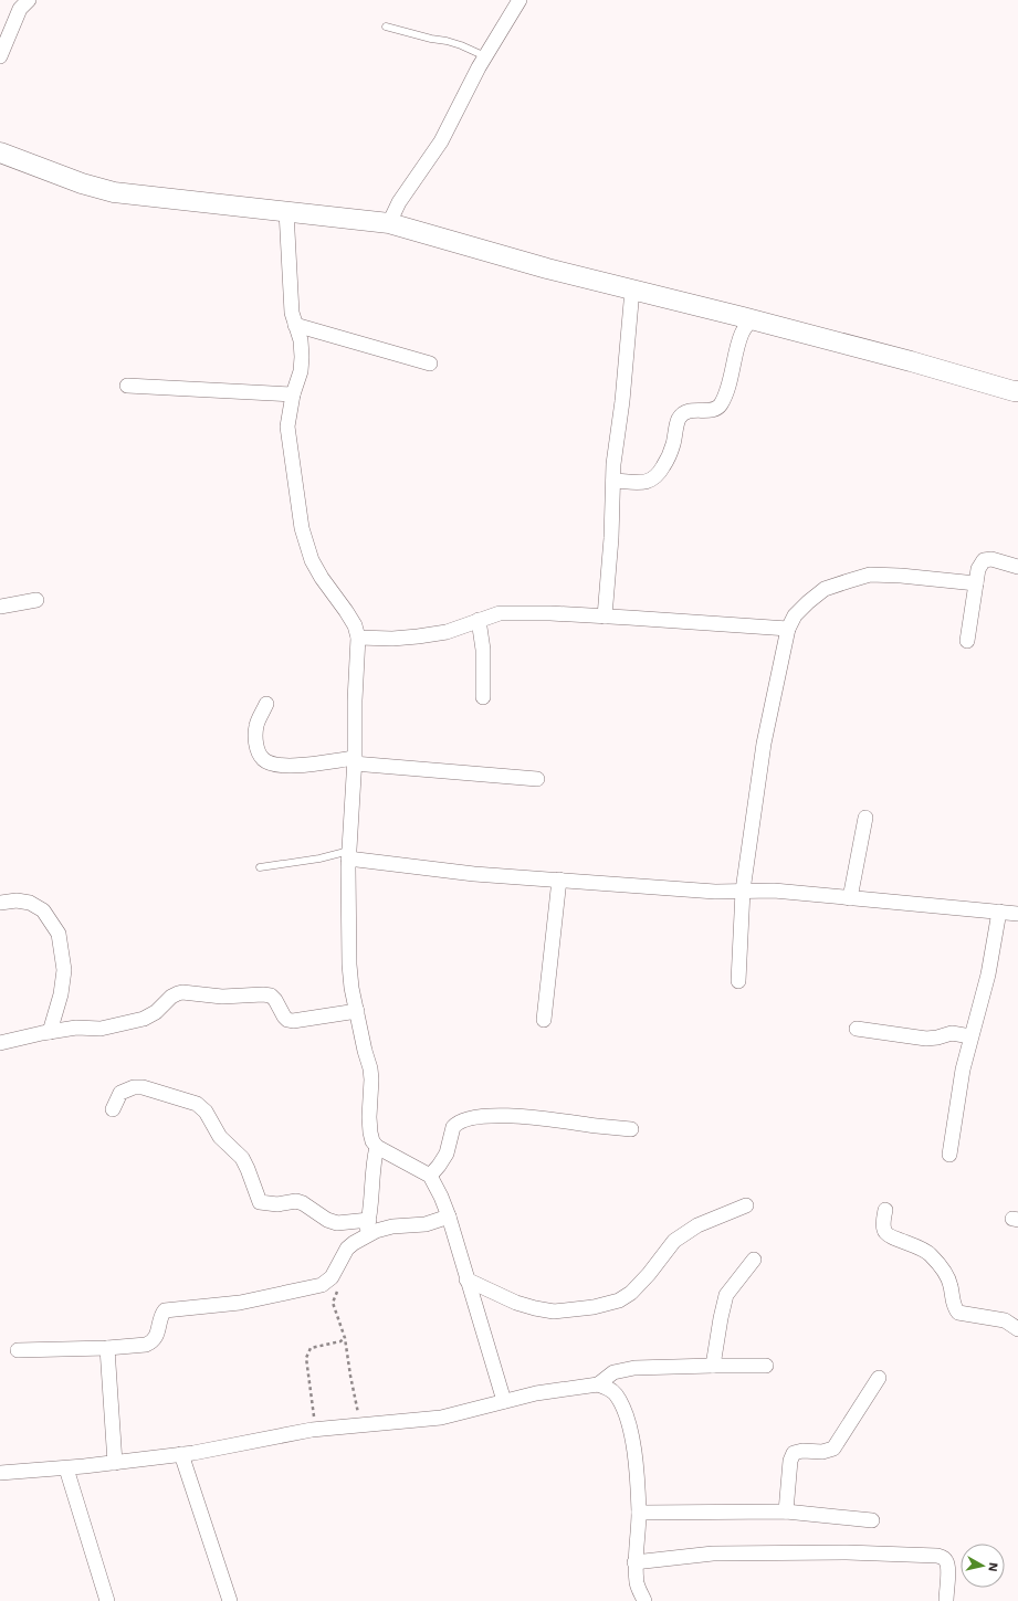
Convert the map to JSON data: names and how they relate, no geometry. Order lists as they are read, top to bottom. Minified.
{"north":"right"}
